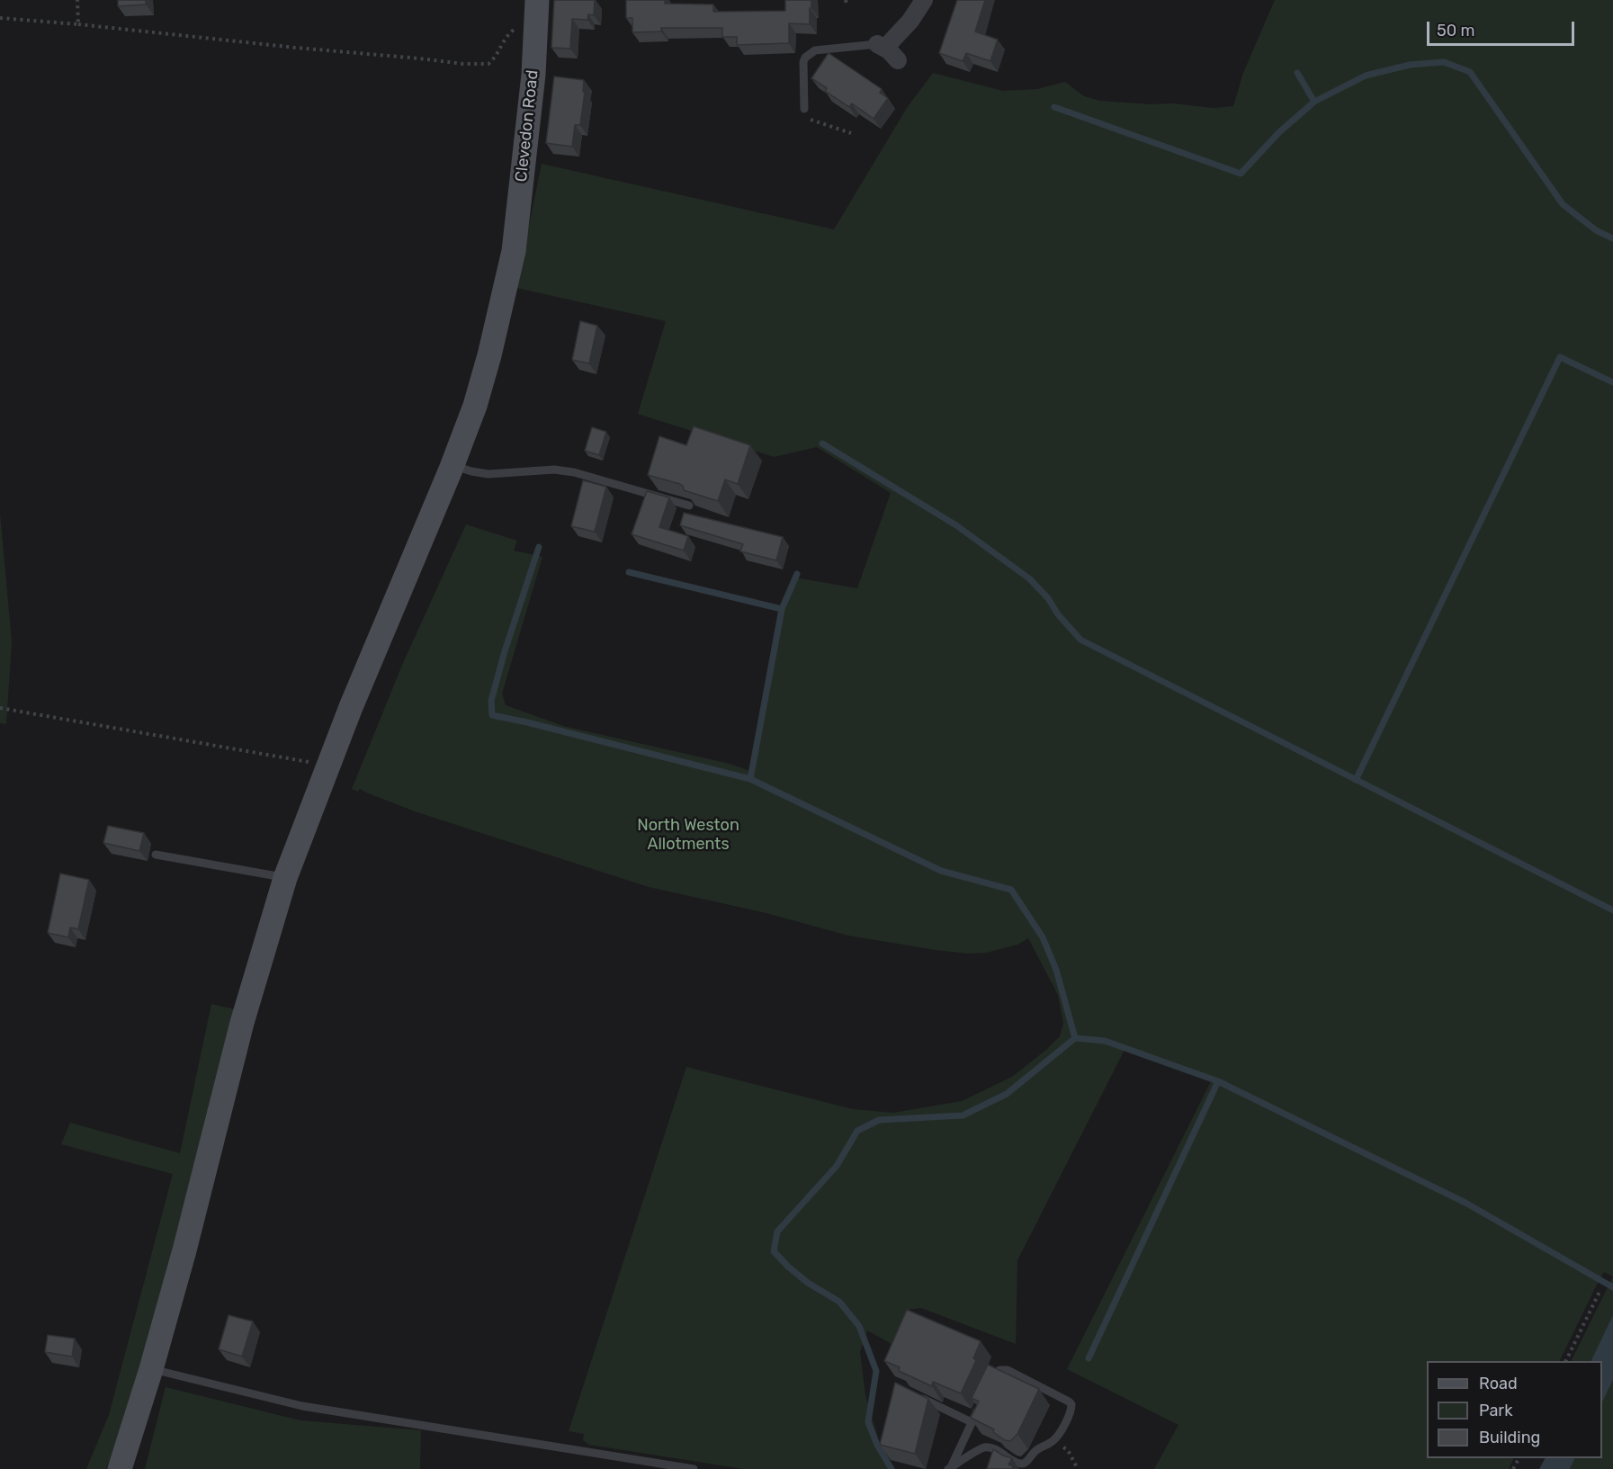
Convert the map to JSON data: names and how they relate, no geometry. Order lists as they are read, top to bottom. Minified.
{"streets":{"main road":["Clevedon Road"]},"parks":["North Weston Allotments"],"legend":["Road","Park","Building"],"scale_bar":"50 m"}
